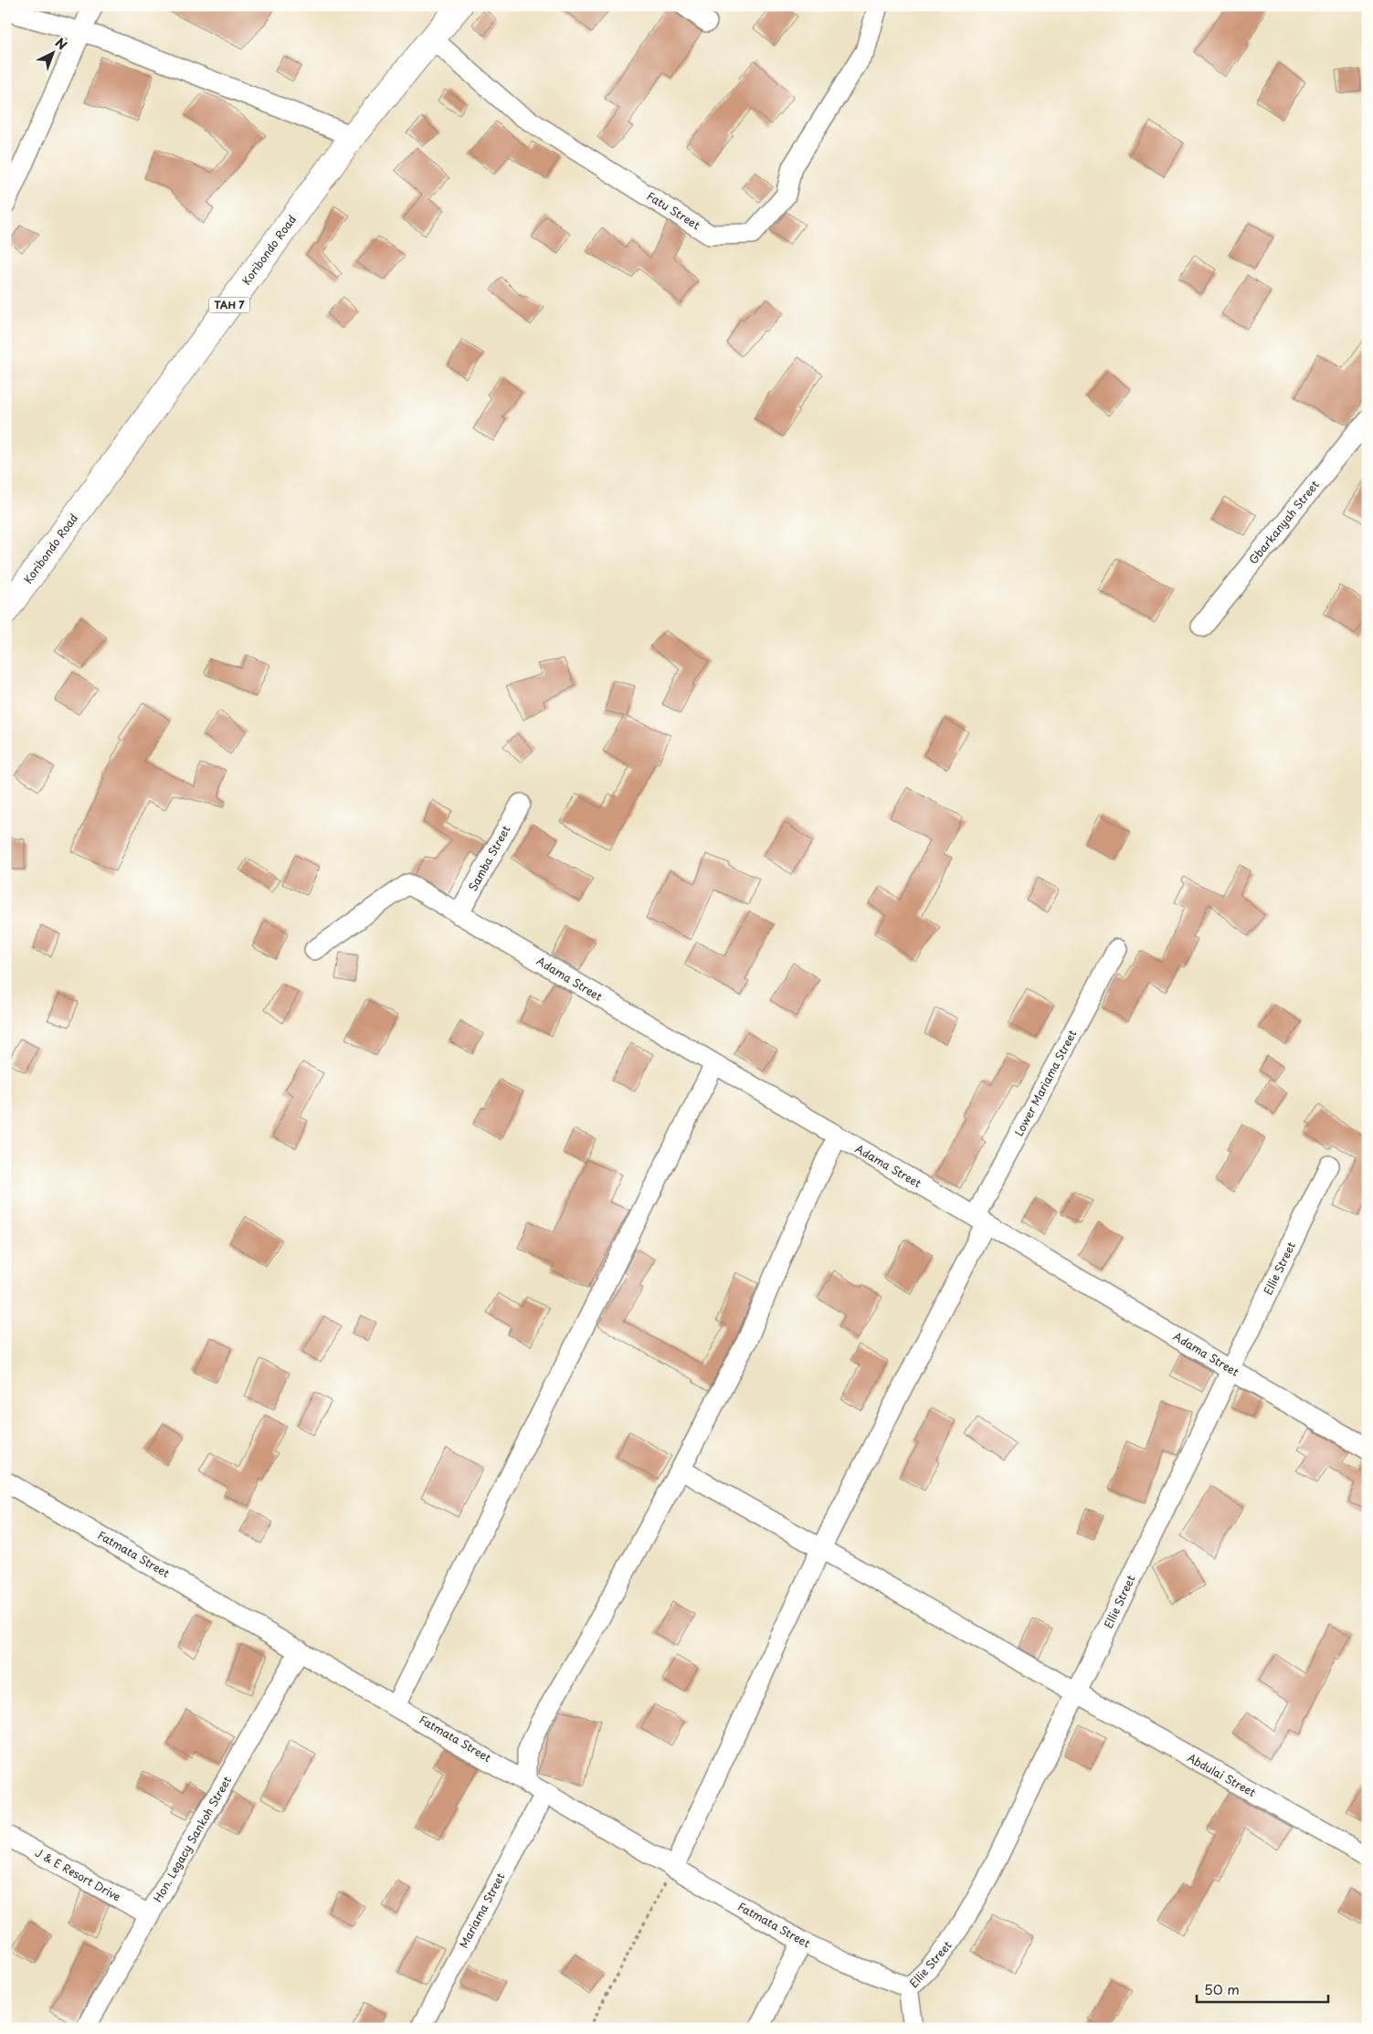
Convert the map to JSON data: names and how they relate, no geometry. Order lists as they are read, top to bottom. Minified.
{"streets":{"highway":["Koribondo Road","TAH 7"],"street":["Fatu Street","Gbarkanyah Street","Samba Street","Adama Street","Lower Mariama Street","Ellie Street","Fatmata Street","Abdulai Street","Hon. Legacy Sankoh Street","J & E Resort Drive","Mariama Street"]},"crossings":[["Fatu Street","Koribondo Road"],["Samba Street","Adama Street"],["Adama Street","Lower Mariama Street"],["Adama Street","Ellie Street"],["Lower Mariama Street","Fatmata Street"],["Lower Mariama Street","Abdulai Street"],["Ellie Street","Fatmata Street"],["Ellie Street","Abdulai Street"],["Fatmata Street","Hon. Legacy Sankoh Street"],["Fatmata Street","Mariama Street"],["Hon. Legacy Sankoh Street","J & E Resort Drive"]],"scale_bar":"50 m","north":"top right"}
